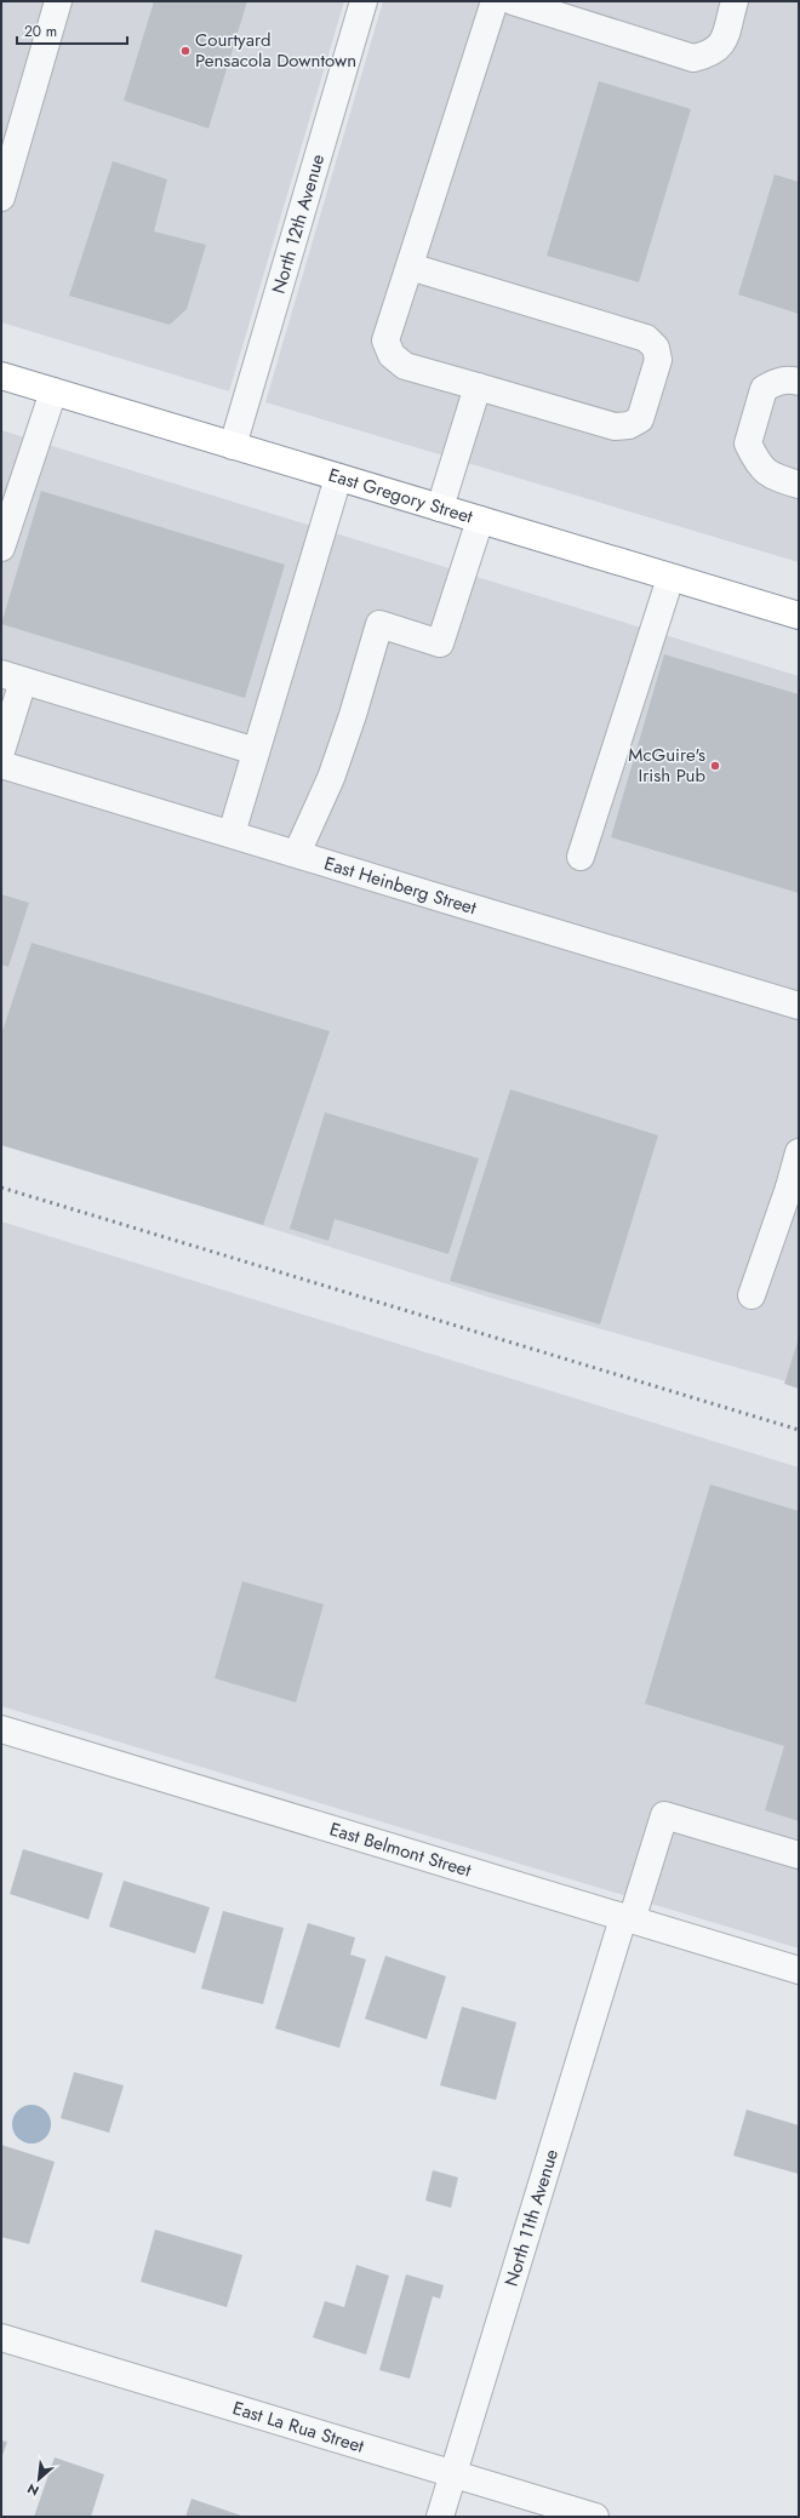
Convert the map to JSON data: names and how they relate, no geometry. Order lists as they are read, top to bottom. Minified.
{"streets":{"highway":["East Gregory Street"],"street":["North 12th Avenue","East Heinberg Street","East Belmont Street","North 11th Avenue","East La Rua Street"]},"crossings":[["North 12th Avenue","East Gregory Street"],["East Belmont Street","North 11th Avenue"],["North 11th Avenue","East La Rua Street"]],"places":["Courtyard Pensacola Downtown","McGuire's Irish Pub"],"scale_bar":"20 m","north":"bottom left"}
